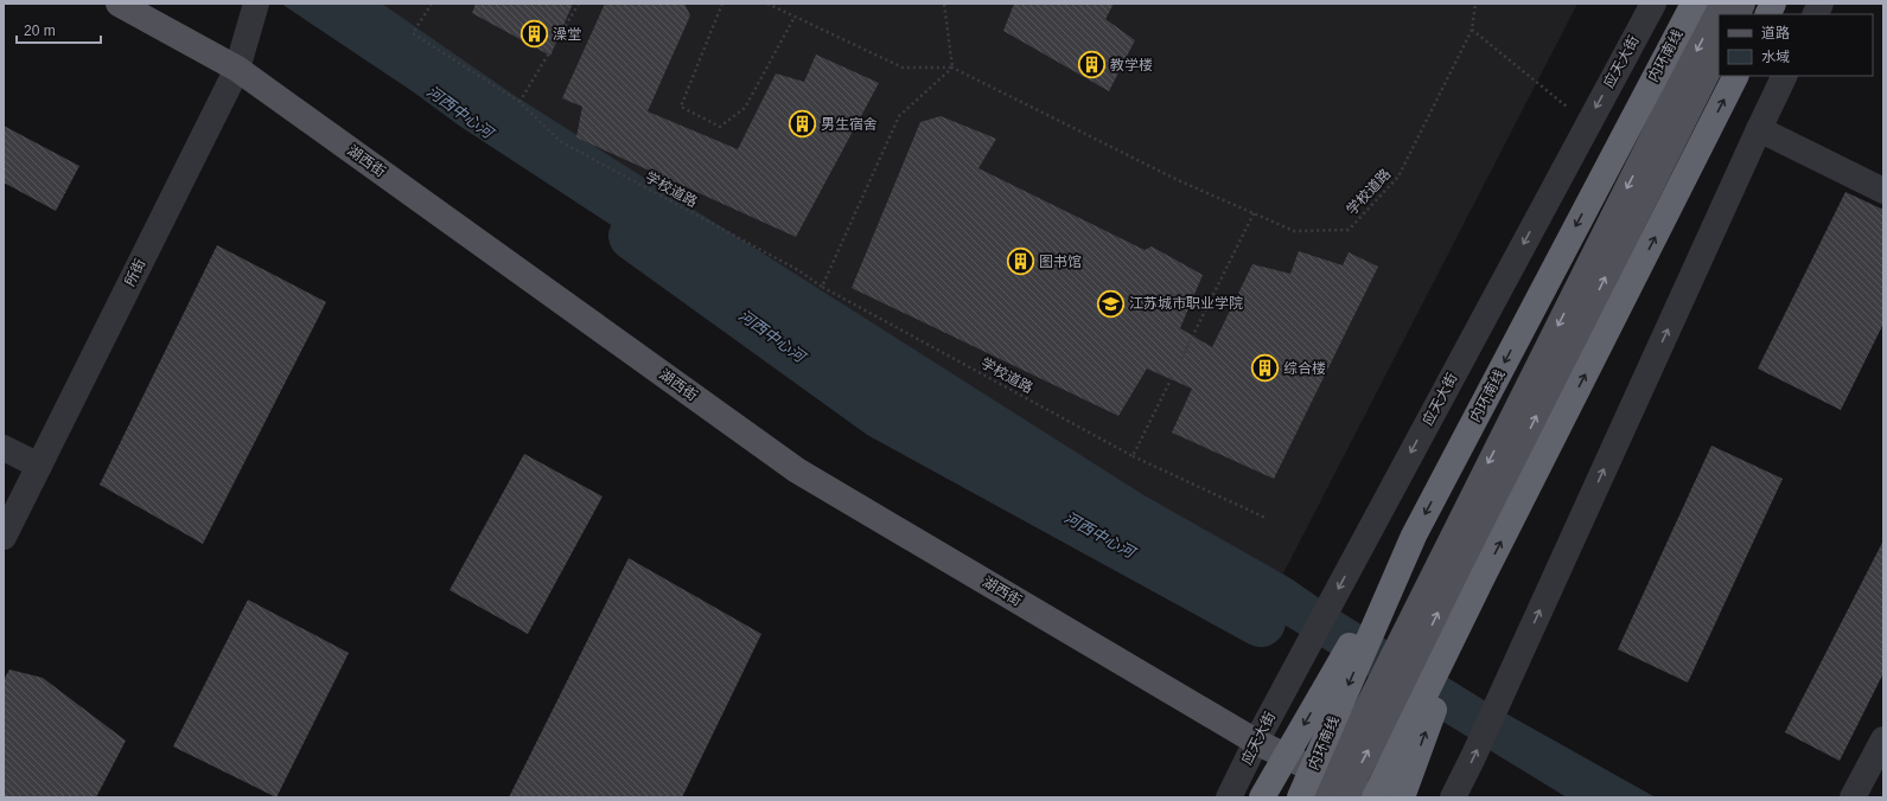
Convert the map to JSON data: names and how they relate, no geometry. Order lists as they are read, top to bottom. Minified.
{"streets":{"highway":["内环南线"],"main road":["湖西街"],"street":["应天大街","所街"],"path":["学校道路"]},"crossings":[["应天大街","湖西街"],["湖西街","所街"]],"water":["河西中心河"],"places":{"building":["澡堂","教学楼","男生宿舍","图书馆","综合楼"],"school or university":["江苏城市职业学院"]},"legend":["道路","水域"],"scale_bar":"20 m"}
